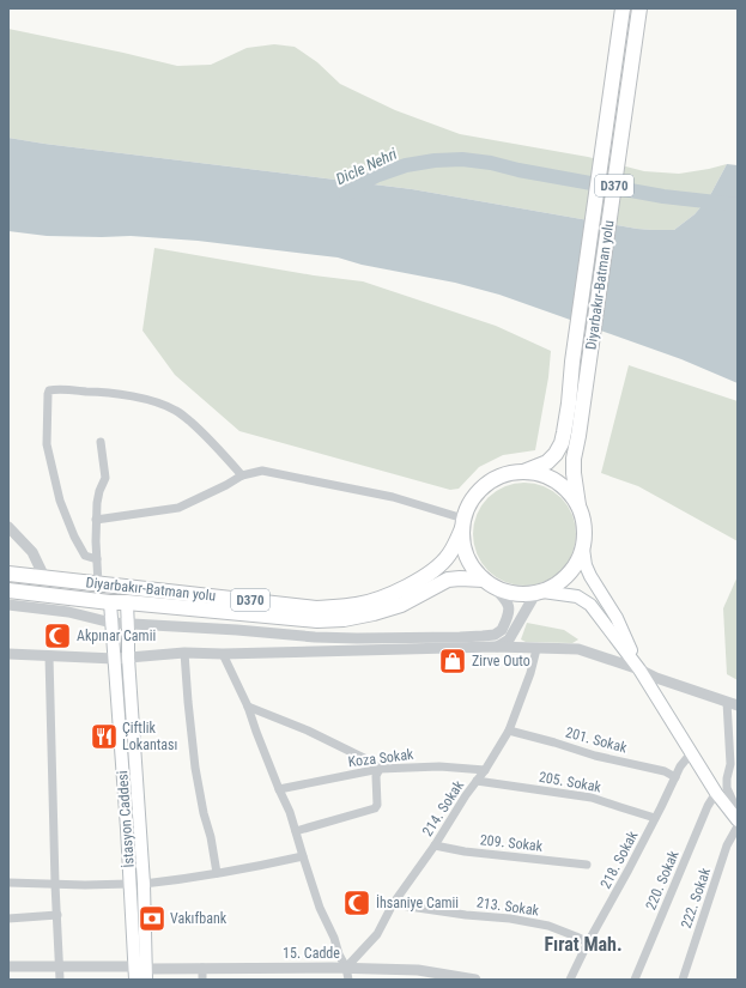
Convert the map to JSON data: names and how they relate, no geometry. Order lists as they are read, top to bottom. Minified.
{"streets":{"highway":["D370","Diyarbakır-Batman yolu"],"main road":["İstasyon Caddesi"],"street":["201. Sokak","Koza Sokak","205. Sokak","214. Sokak","209. Sokak","218. Sokak","220. Sokak","222. Sokak","213. Sokak","15. Cadde"]},"crossings":[["Diyarbakır-Batman yolu","İstasyon Caddesi"],["201. Sokak","214. Sokak"],["201. Sokak","218. Sokak"],["Koza Sokak","214. Sokak"],["205. Sokak","214. Sokak"],["205. Sokak","218. Sokak"],["214. Sokak","209. Sokak"],["214. Sokak","213. Sokak"],["214. Sokak","15. Cadde"],["İstasyon Caddesi","15. Cadde"],["218. Sokak","213. Sokak"]],"districts":["Fırat Mah."],"water":["Dicle Nehri"],"places":{"mosque":["Akpınar Camii","İhsaniye Camii"],"shop":["Zirve Outo"],"restaurant":["Çiftlik Lokantası"],"bank":["Vakıfbank"]}}
